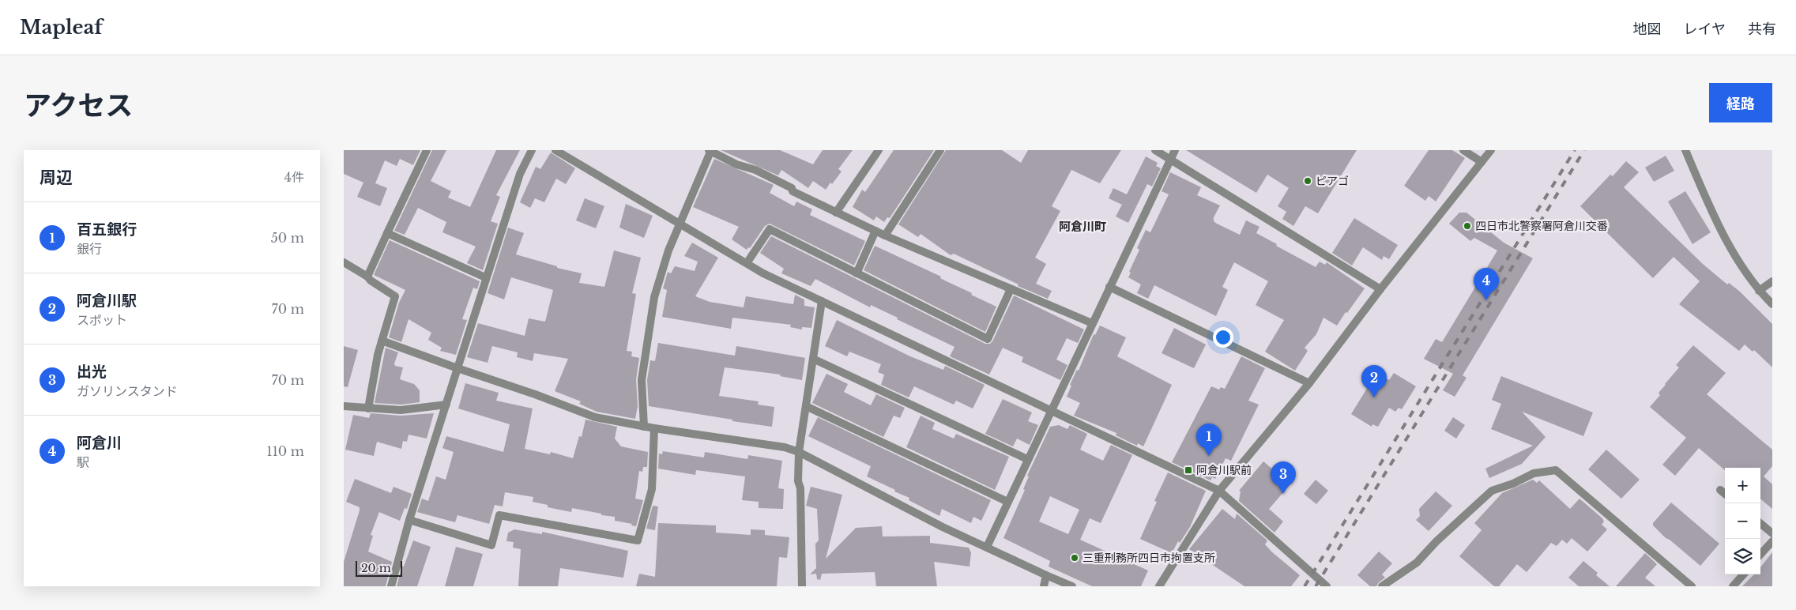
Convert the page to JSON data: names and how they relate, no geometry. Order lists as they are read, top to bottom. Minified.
{"districts":["阿倉川町"],"places":{"other":["ピアゴ","四日市北警察署阿倉川交番","三重刑務所四日市拘置支所"],"transit":["阿倉川駅前"]},"scale_bar":"20 m","page":{"header":"Mapleaf","nav":["地図","レイヤ","共有"],"title":"アクセス","buttons":"経路","heading":["周辺","4件"],"list":[{"mark":"1","name":"百五銀行","note":"銀行","value":"50 m"},{"mark":"2","name":"阿倉川駅","note":"スポット","value":"70 m"},{"mark":"3","name":"出光","note":"ガソリンスタンド","value":"70 m"},{"mark":"4","name":"阿倉川","note":"駅","value":"110 m"}],"pins":["4","2","1","3"],"map_buttons":["+","−"],"scale":"20 m"}}
